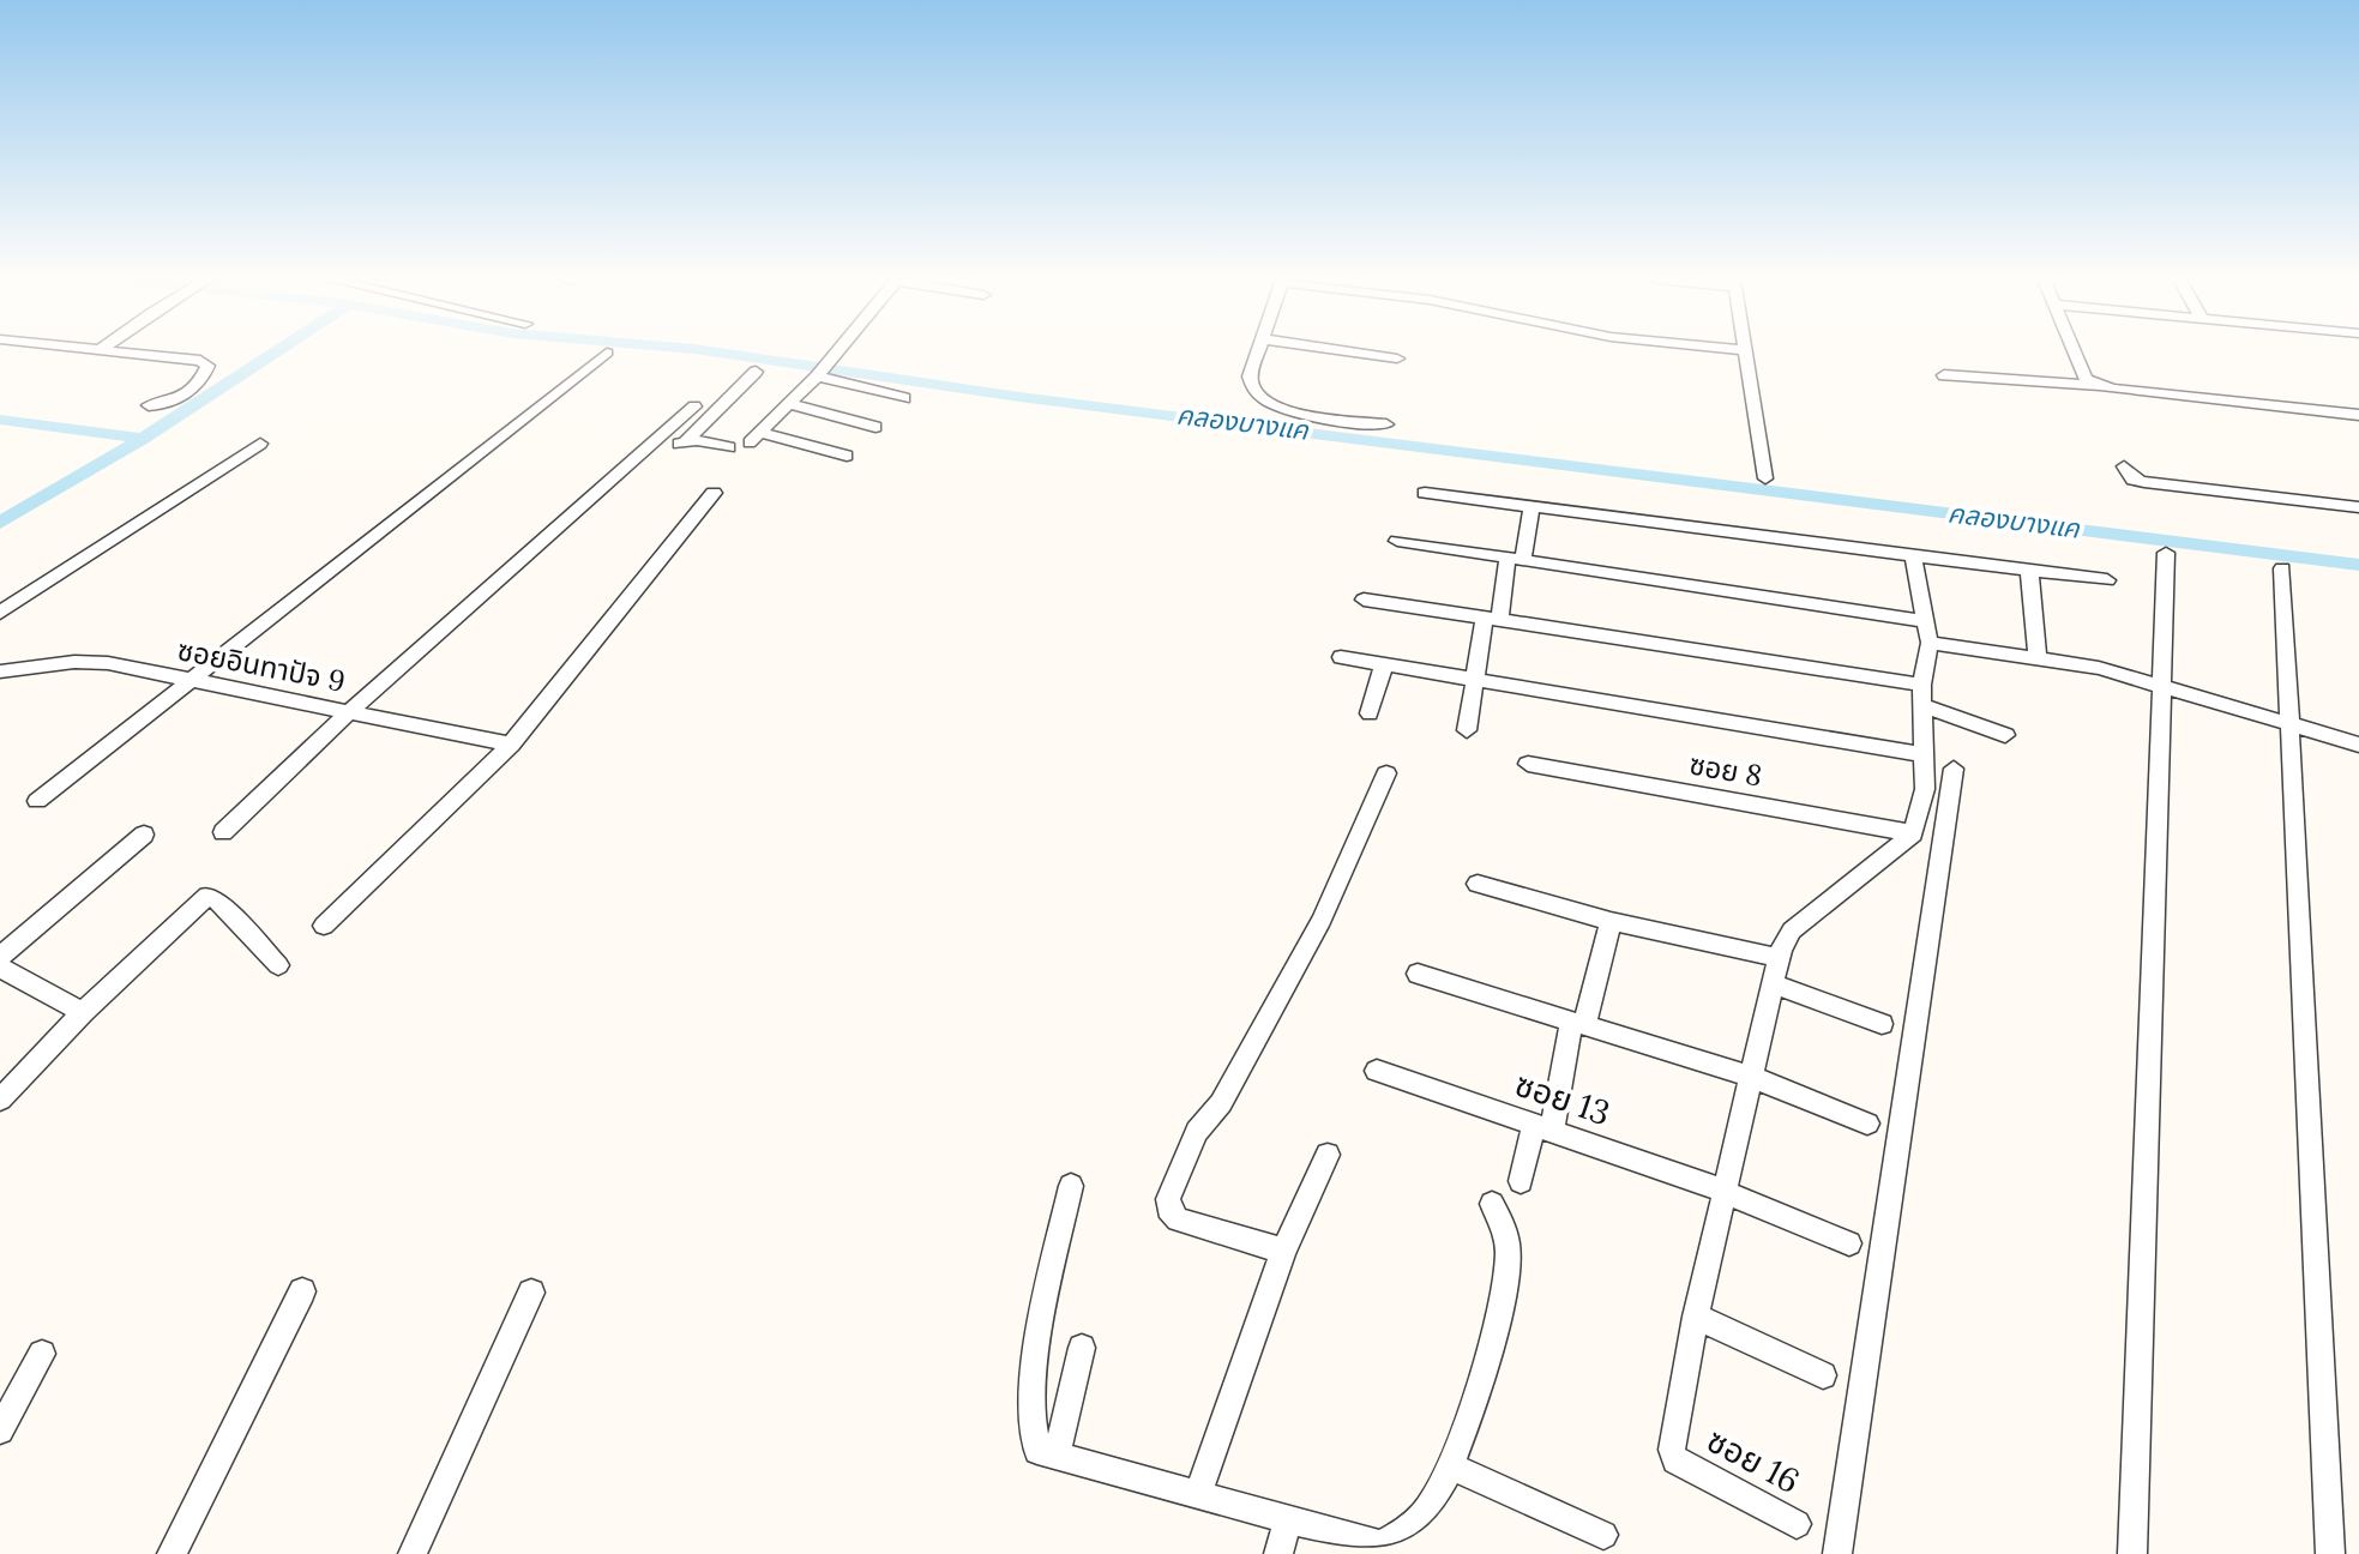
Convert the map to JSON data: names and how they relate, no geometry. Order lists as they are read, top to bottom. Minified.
{"streets":{"street":["ซอยอินทาปัจ 9","ซอย 8","ซอย 13","ซอย 16"]},"water":["คลองบางแค"]}
